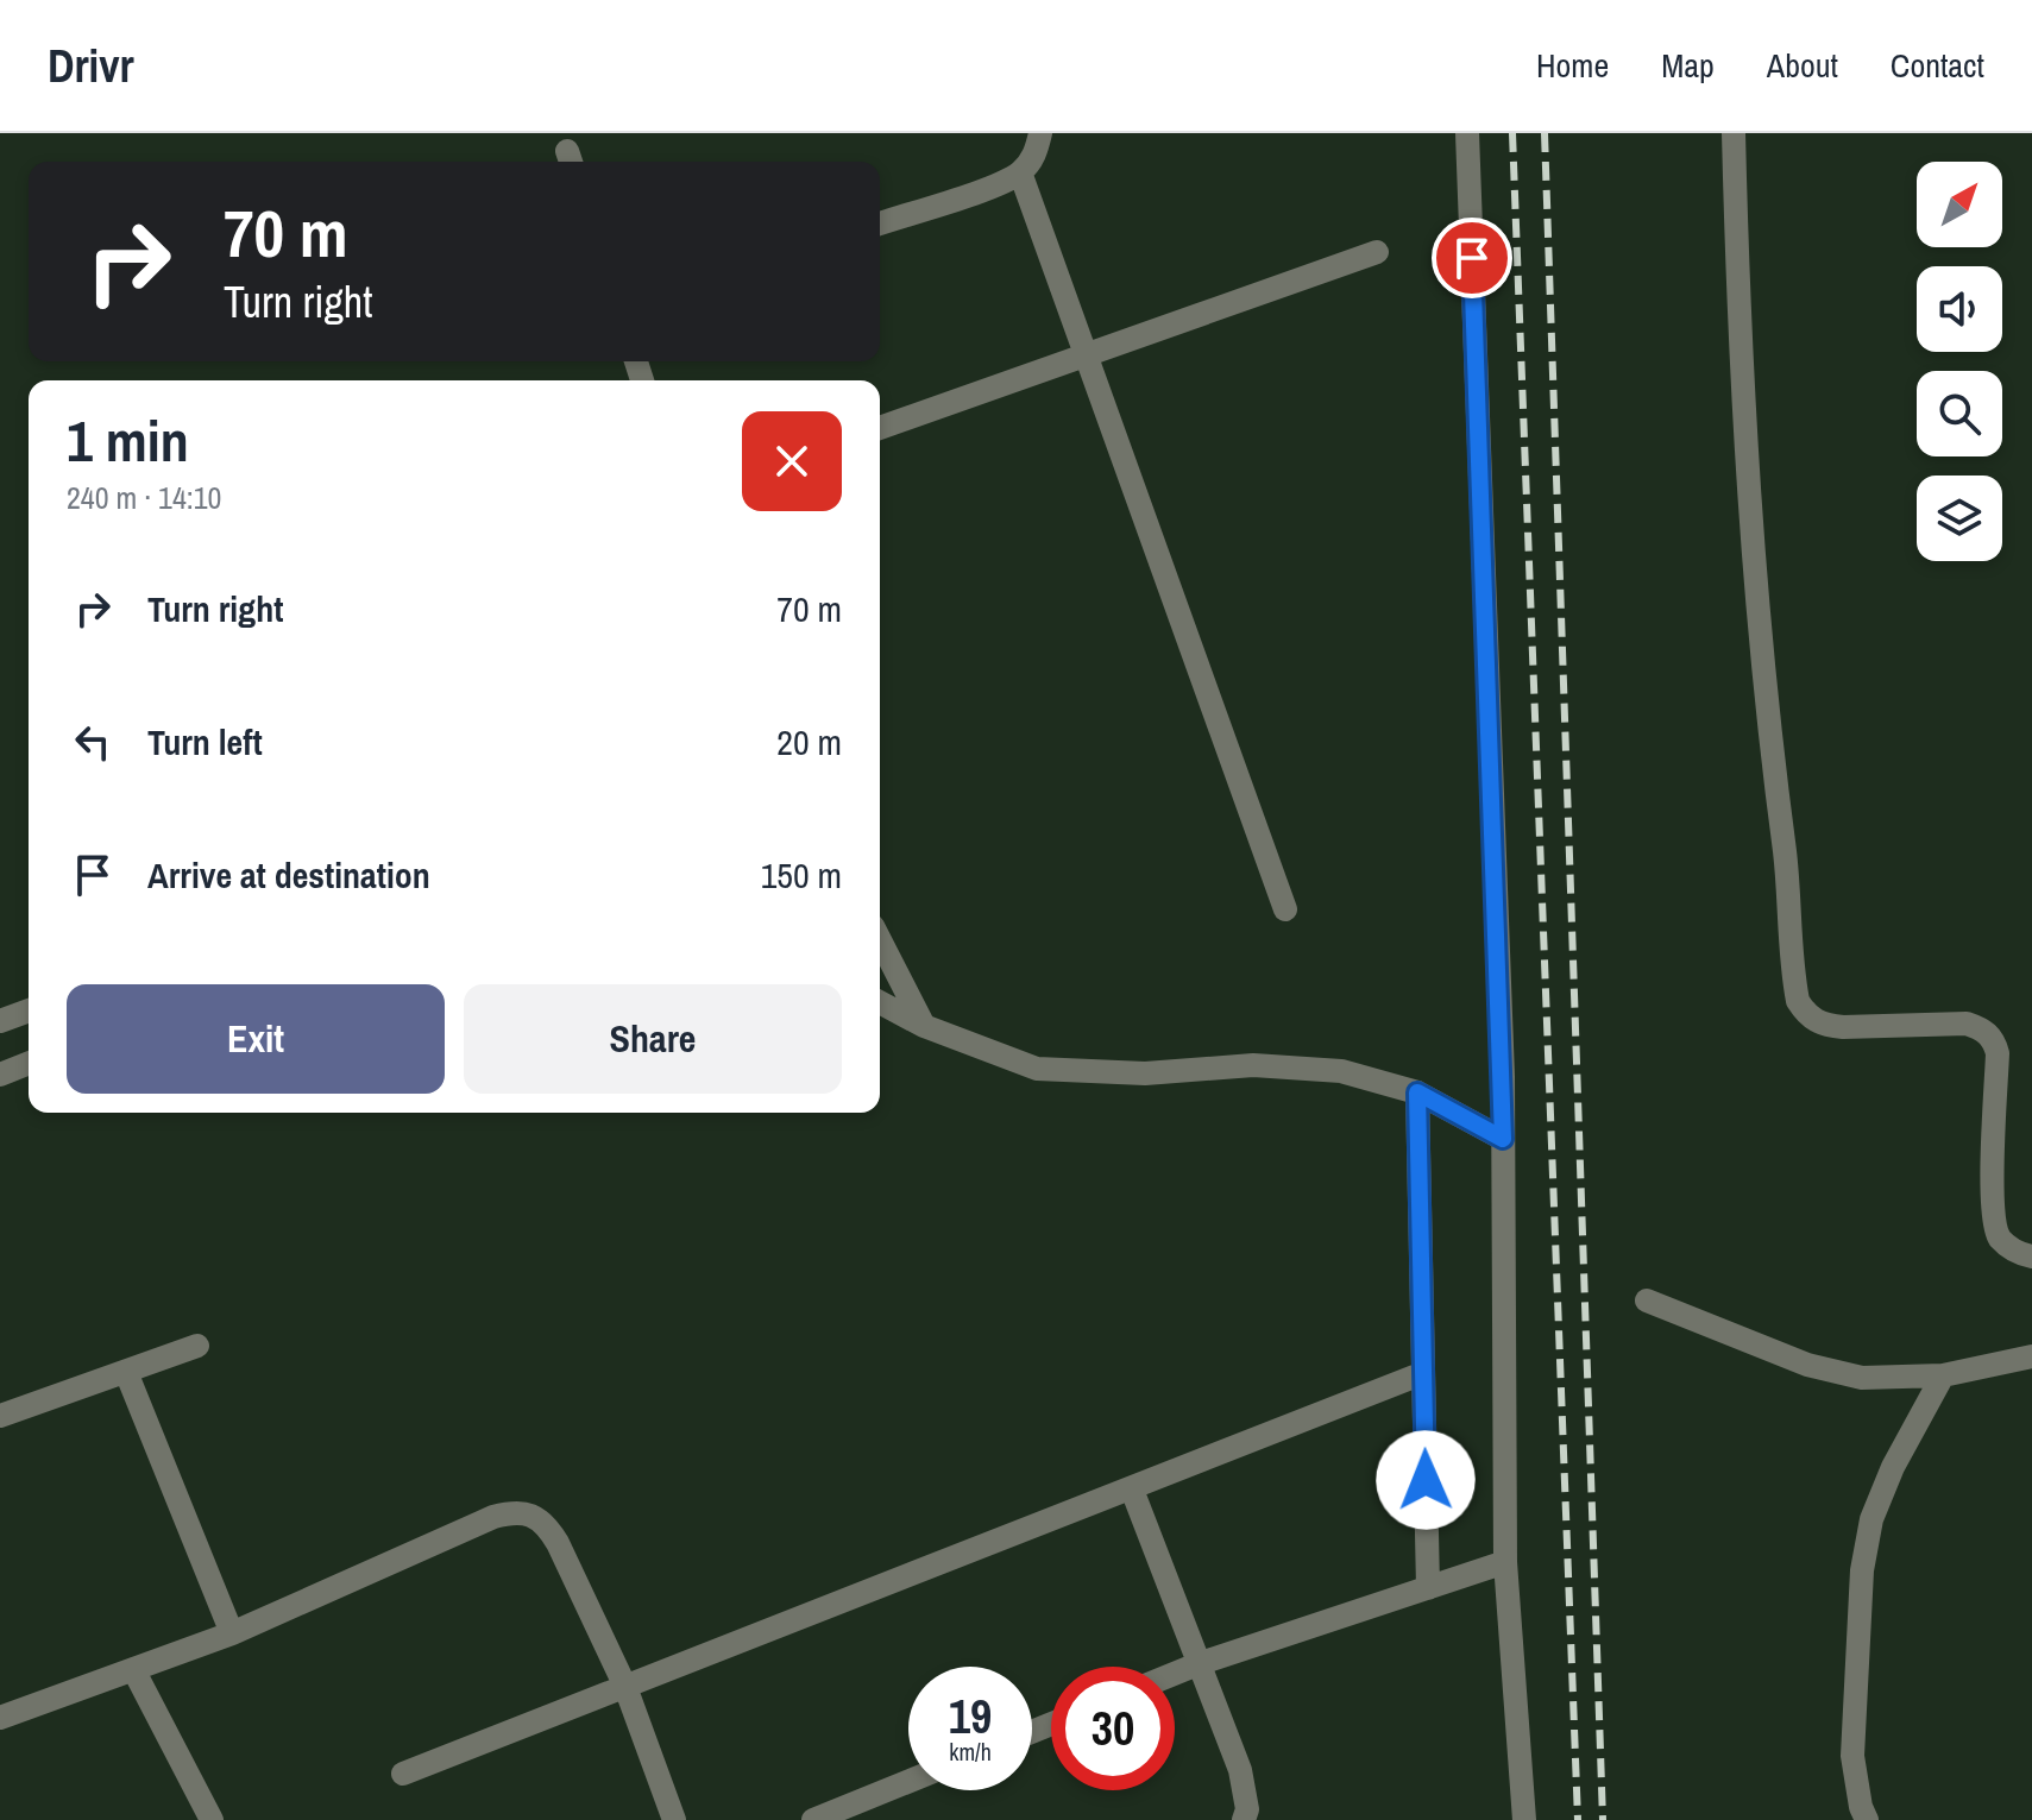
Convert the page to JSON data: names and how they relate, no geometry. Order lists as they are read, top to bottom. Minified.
{"north":"top right","page":{"header":"Drivr","nav":["Home","Map","About","Contact"],"turn":["70 m","Turn right"],"heading":["1 min","240 m · 14:10"],"list":[{"name":"Turn right","value":"70 m"},{"name":"Turn left","value":"20 m"},{"name":"Arrive at destination","value":"150 m"}],"buttons":["Exit","Share"],"speed":"19 km/h","limit":"30"}}
